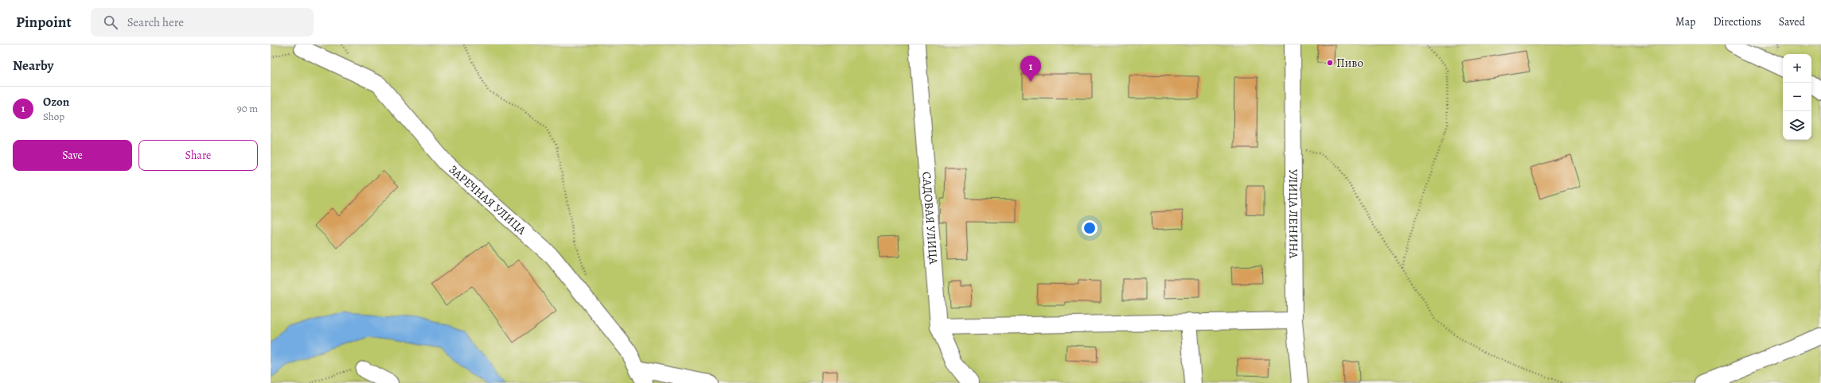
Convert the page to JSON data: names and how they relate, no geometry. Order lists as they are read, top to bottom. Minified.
{"streets":{"street":["ЗАРЕЧНАЯ УЛИЦА","УЛИЦА ЛЕНИНА","САДОВАЯ УЛИЦА"]},"places":["Пиво"],"page":{"header":"Pinpoint","search":"Search here","nav":["Map","Directions","Saved"],"heading":"Nearby","map_buttons":["+","−"],"pins":"1","list":[{"mark":"1","name":"Ozon","note":"Shop","value":"90 m"}],"buttons":["Save","Share"]}}
